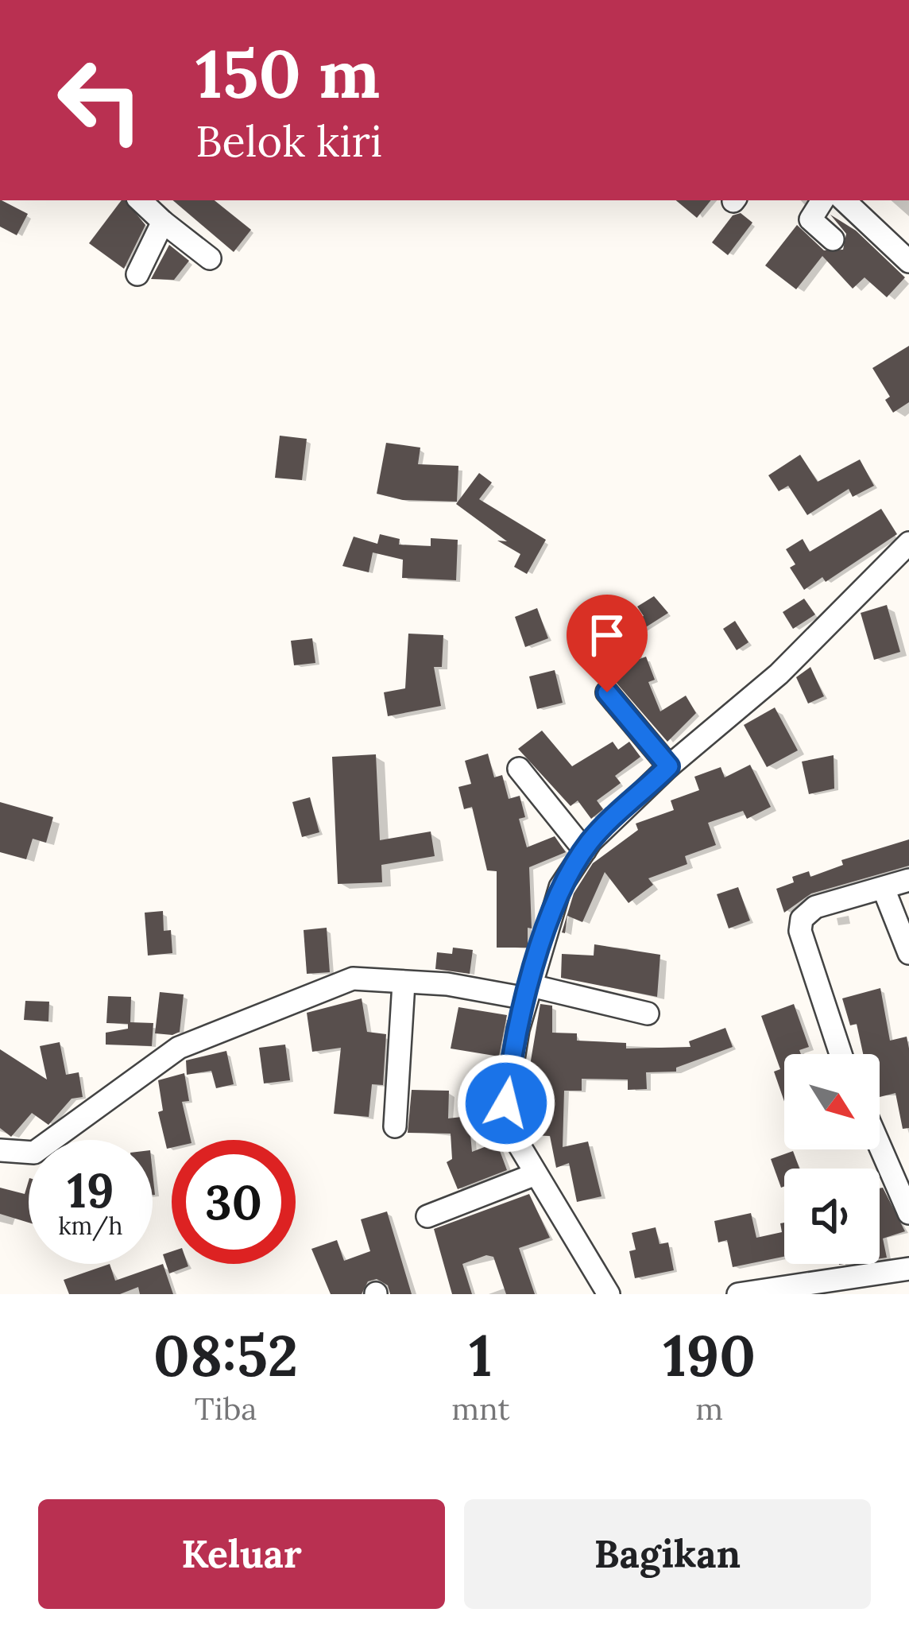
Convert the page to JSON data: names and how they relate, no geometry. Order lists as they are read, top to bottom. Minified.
{"north":"bottom right","page":{"turn":["150 m","Belok kiri"],"speed":"19 km/h","limit":"30","eta":["08:52","Tiba","1","mnt","190","m"],"buttons":["Keluar","Bagikan"]}}
